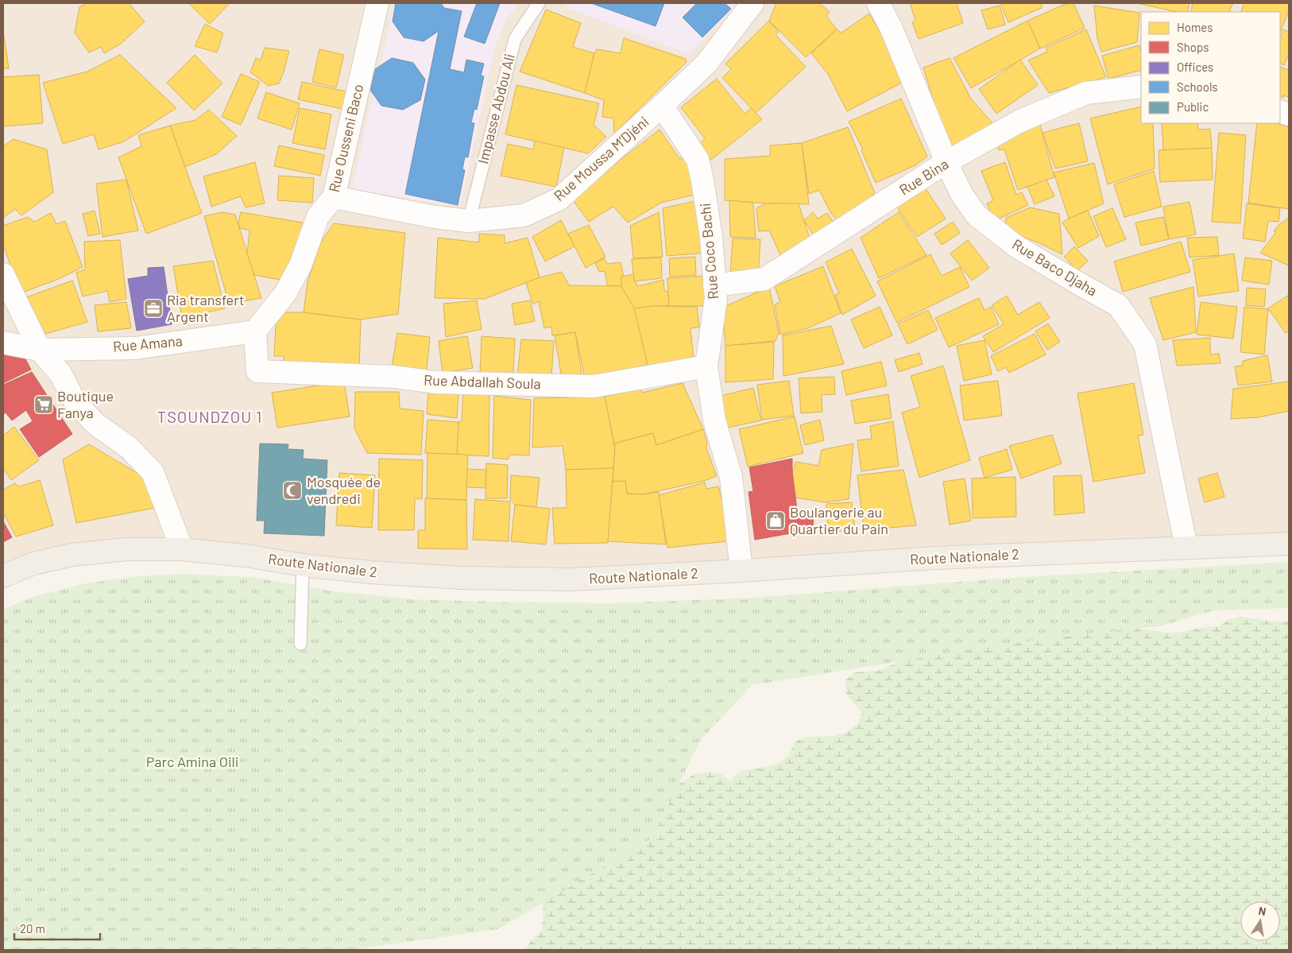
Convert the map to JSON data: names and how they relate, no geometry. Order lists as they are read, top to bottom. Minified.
{"streets":{"main road":["Route Nationale 2"],"street":["Rue Ousseni Baco","Rue Moussa M’Djéni","Rue Bina","Rue Coco Bachi","Rue Baco Djaha","Rue Amana","Rue Abdallah Soula"],"lane":["Impasse Abdou Ali"]},"crossings":[["Impasse Abdou Ali","Rue Moussa M’Djéni"],["Rue Ousseni Baco","Rue Moussa M’Djéni"],["Rue Ousseni Baco","Rue Amana"],["Rue Ousseni Baco","Rue Abdallah Soula"],["Rue Moussa M’Djéni","Rue Coco Bachi"],["Rue Bina","Rue Coco Bachi"],["Rue Bina","Rue Baco Djaha"],["Rue Coco Bachi","Rue Abdallah Soula"],["Rue Coco Bachi","Route Nationale 2"],["Rue Baco Djaha","Route Nationale 2"],["Rue Amana","Rue Abdallah Soula"]],"districts":["TSOUNDZOU 1"],"parks":["Parc Amina Oili"],"places":{"office":["Ria transfert Argent"],"supermarket":["Boutique Fanya"],"mosque":["Mosquée de vendredi"],"shop":["Boulangerie au Quartier du Pain"]},"legend":["Homes","Shops","Offices","Schools","Public"],"scale_bar":"20 m","north":"top"}
